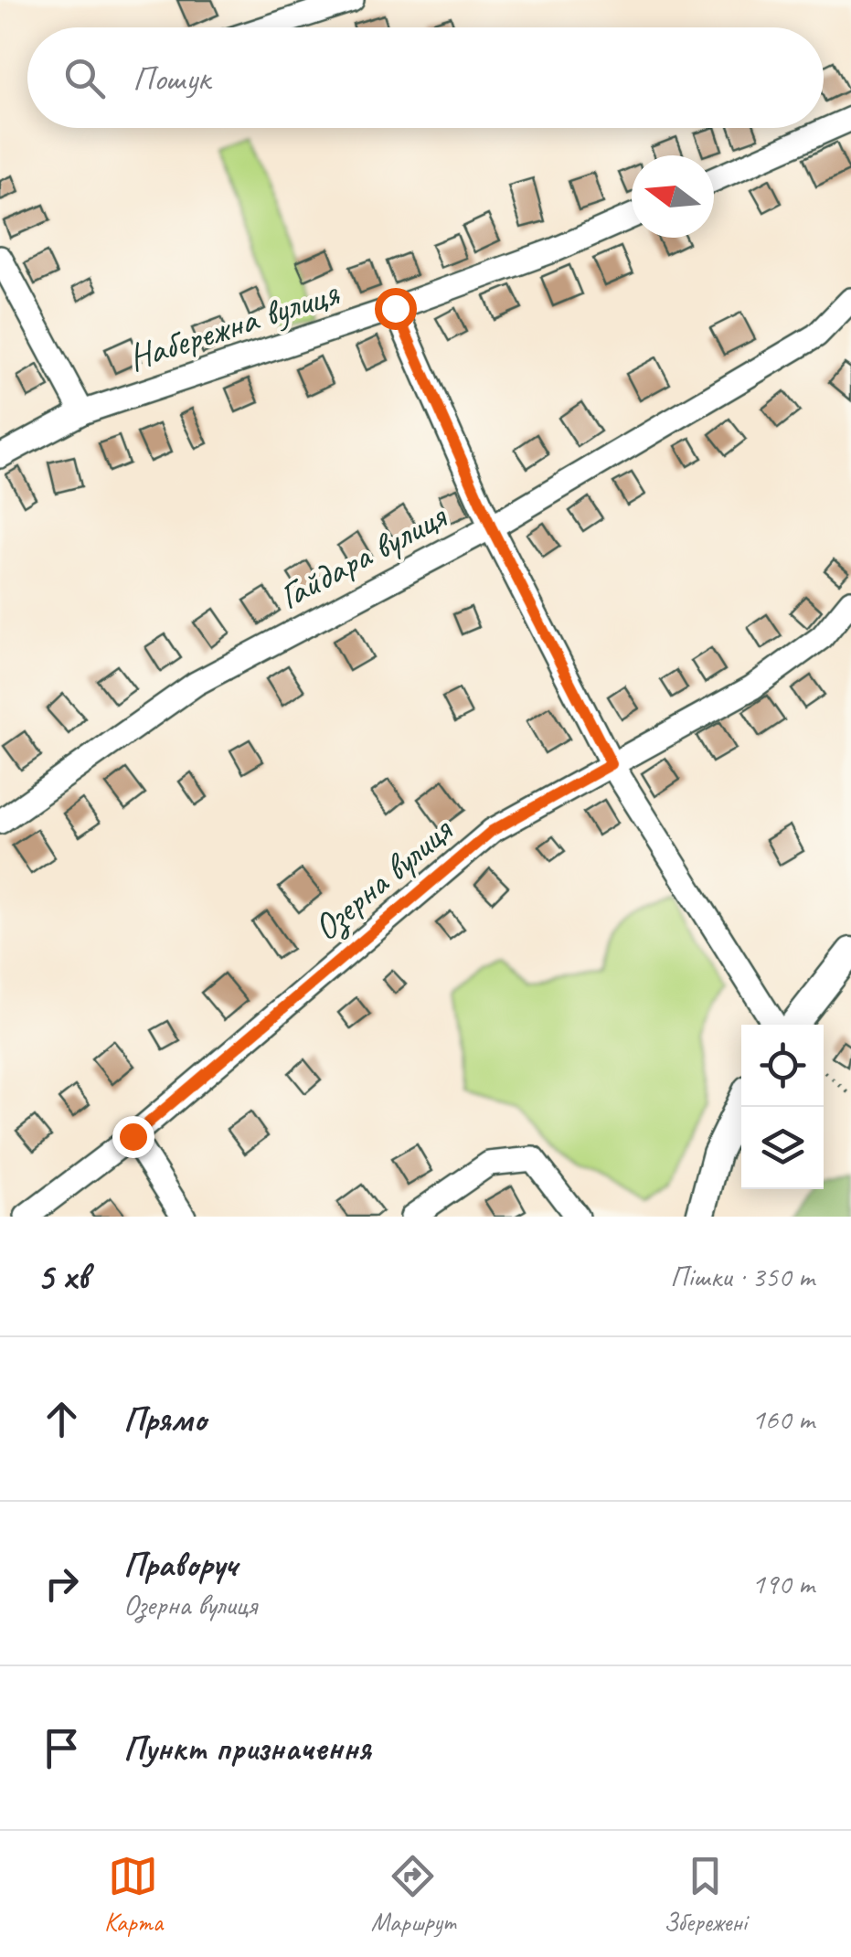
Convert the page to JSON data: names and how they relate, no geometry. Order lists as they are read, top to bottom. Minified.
{"streets":{"street":["Набережна вулиця","Гайдара вулиця","Озерна вулиця"]},"north":"left","page":{"search":"Пошук","heading":["5 хв","Пішки · 350 m"],"list":[["Прямо","160 m"],["Праворуч","Озерна вулиця","190 m"],"Пункт призначення"],"nav":["Карта","Маршрут","Збережені"]}}
